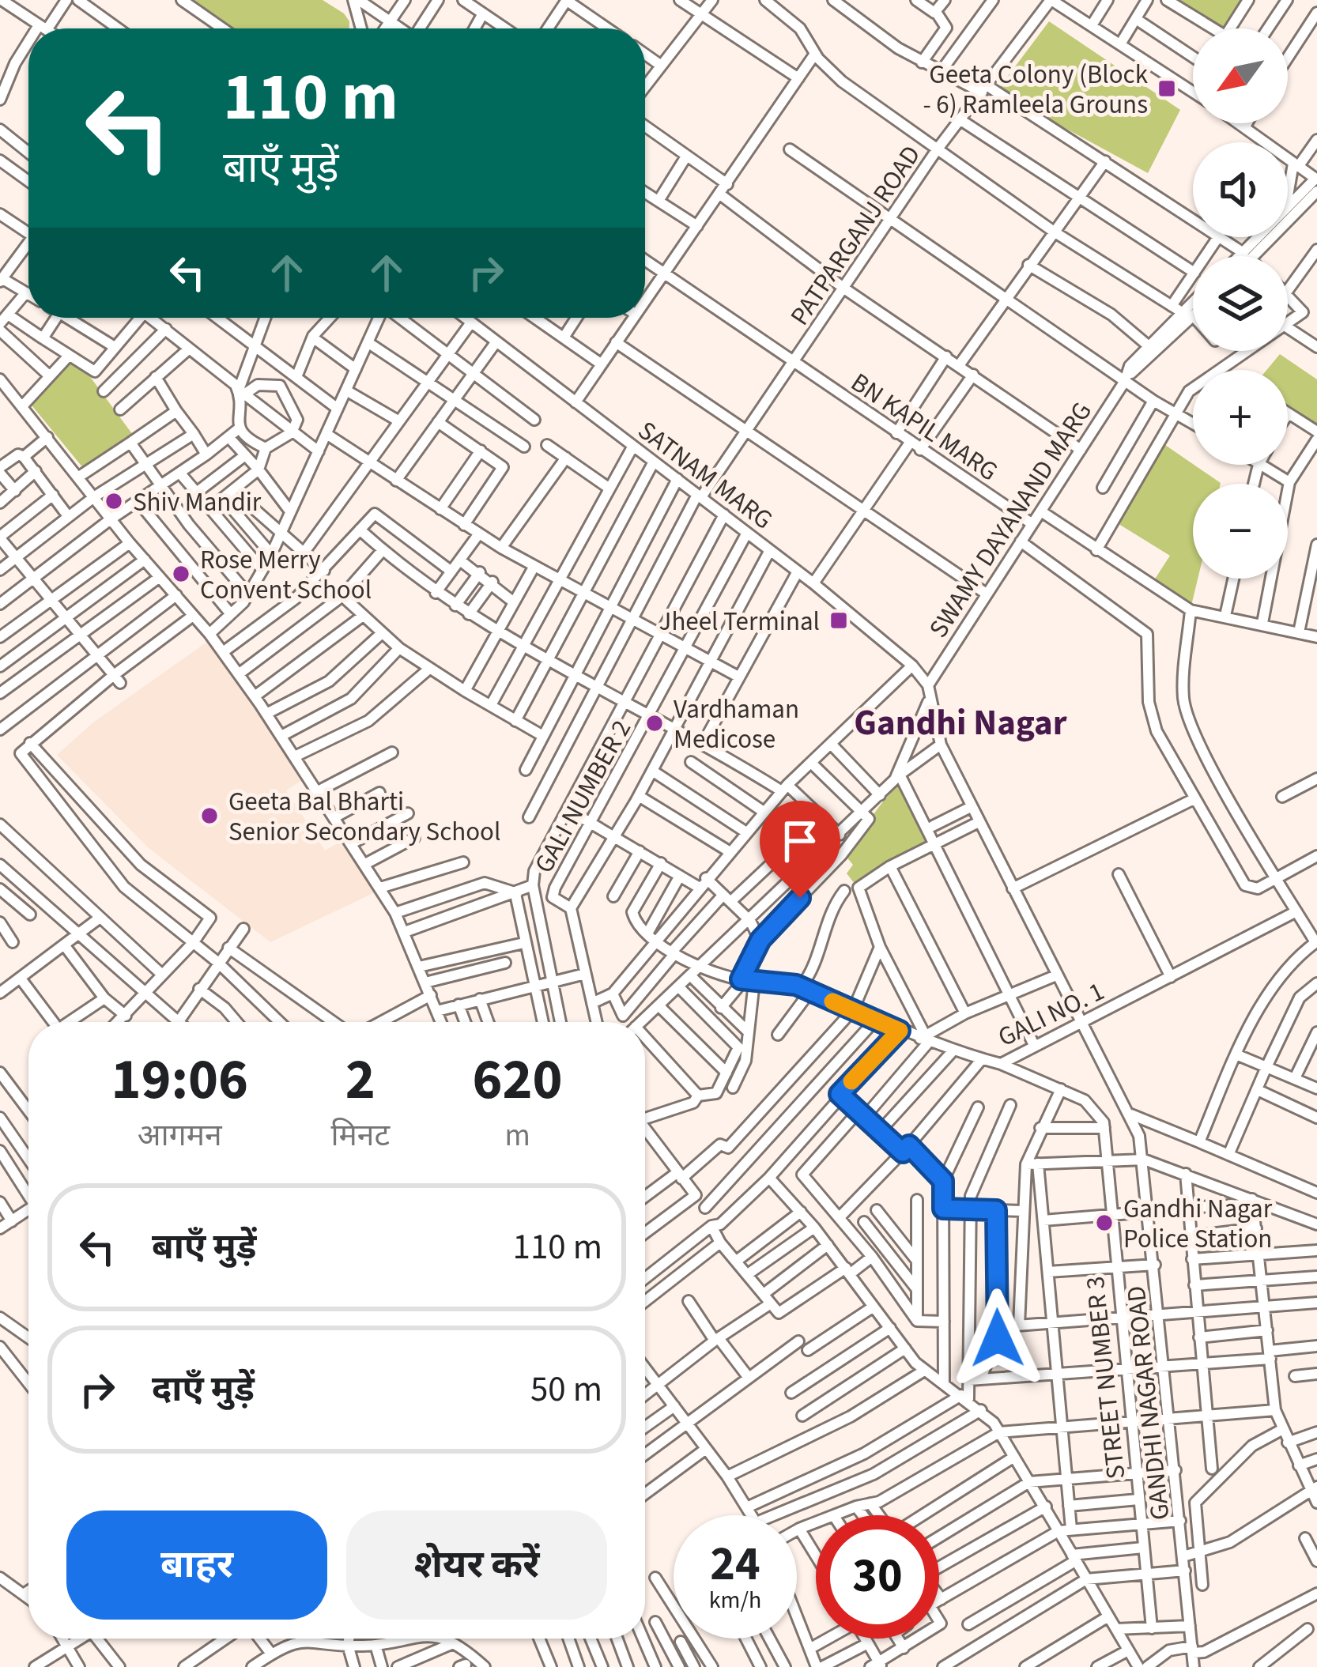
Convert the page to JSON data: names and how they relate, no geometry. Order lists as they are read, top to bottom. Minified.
{"streets":{"street":["PATPARGANJ ROAD","BN KAPIL MARG","SATNAM MARG","SWAMY DAYANAND MARG","GALI NUMBER 2","GALI NO. 1","STREET NUMBER 3","GANDHI NAGAR ROAD"]},"crossings":[["PATPARGANJ ROAD","BN KAPIL MARG"],["PATPARGANJ ROAD","SATNAM MARG"],["BN KAPIL MARG","SWAMY DAYANAND MARG"],["SATNAM MARG","SWAMY DAYANAND MARG"],["SATNAM MARG","GALI NUMBER 2"],["GALI NO. 1","GANDHI NAGAR ROAD"]],"districts":["Gandhi Nagar"],"places":{"transit":["Geeta Colony (Block - 6) Ramleela Grouns","Jheel Terminal"],"other":["Shiv Mandir","Rose Merry Convent School","Vardhaman Medicose","Geeta Bal Bharti Senior Secondary School","Gandhi Nagar Police Station"]},"north":"bottom left","page":{"map_buttons":["+","−"],"turn":["110 m","बाएँ मुड़ें"],"eta":["19:06","आगमन","2","मिनट","620","m"],"list":[{"name":"बाएँ मुड़ें","value":"110 m"},{"name":"दाएँ मुड़ें","value":"50 m"}],"buttons":["बाहर","शेयर करें"],"speed":"24 km/h","limit":"30"}}
